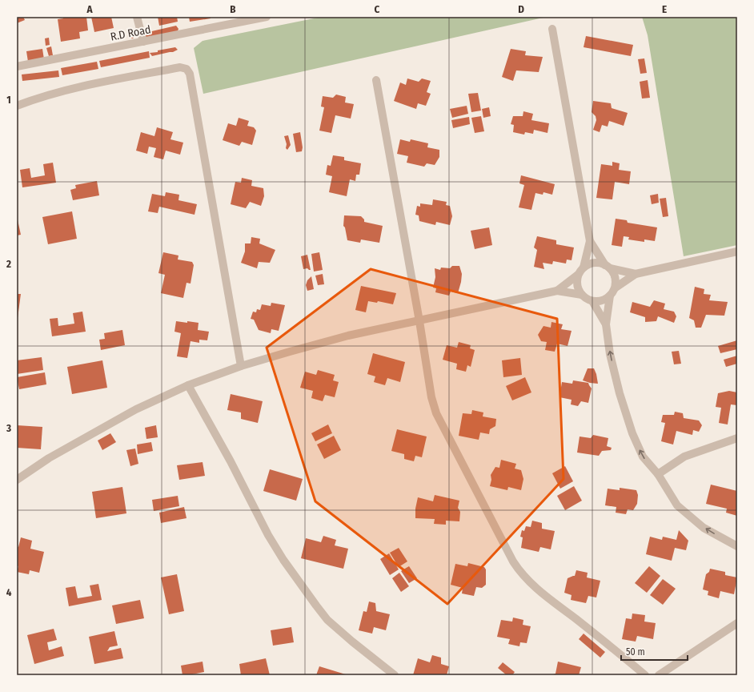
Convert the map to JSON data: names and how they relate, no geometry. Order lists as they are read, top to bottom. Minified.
{"streets":{"street":["R.D Road"]},"scale_bar":"50 m","grid":{"columns":["A","B","C","D","E"],"rows":["1","2","3","4"]}}
